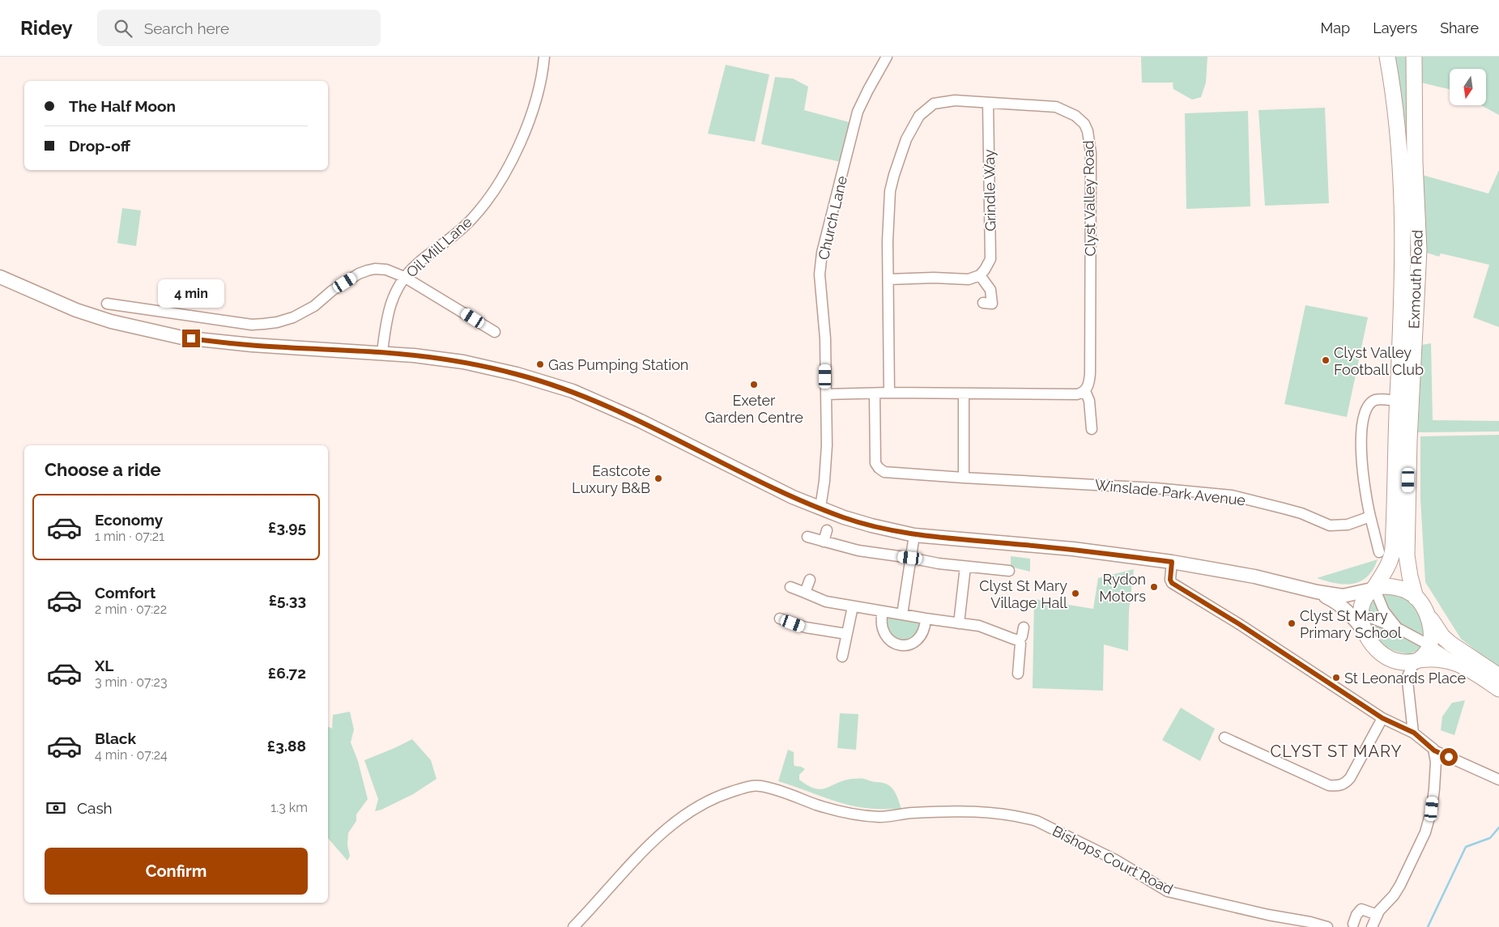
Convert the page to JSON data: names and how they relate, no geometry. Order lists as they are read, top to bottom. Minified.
{"streets":{"highway":["Exmouth Road"],"street":["Grindle Way","Clyst Valley Road","Church Lane","Oil Mill Lane","Winslade Park Avenue","Bishops Court Road"]},"crossings":[["Grindle Way","Clyst Valley Road"]],"districts":["CLYST ST MARY"],"places":["Clyst Valley Football Club","Gas Pumping Station","Exeter Garden Centre","Eastcote Luxury B&B","Rydon Motors","Clyst St Mary Village Hall","Clyst St Mary Primary School","St Leonards Place"],"north":"bottom","page":{"header":"Ridey","search":"Search here","nav":["Map","Layers","Share"],"banner":["The Half Moon","Drop-off"],"bubble":"4 min","heading":"Choose a ride","list":[{"name":"Economy","note":"1 min · 07:21","value":"£3.95"},{"name":"Comfort","note":"2 min · 07:22","value":"£5.33"},{"name":"XL","note":"3 min · 07:23","value":"£6.72"},{"name":"Black","note":"4 min · 07:24","value":"£3.88"}],"pay":["Cash","1.3 km"],"buttons":"Confirm"}}
